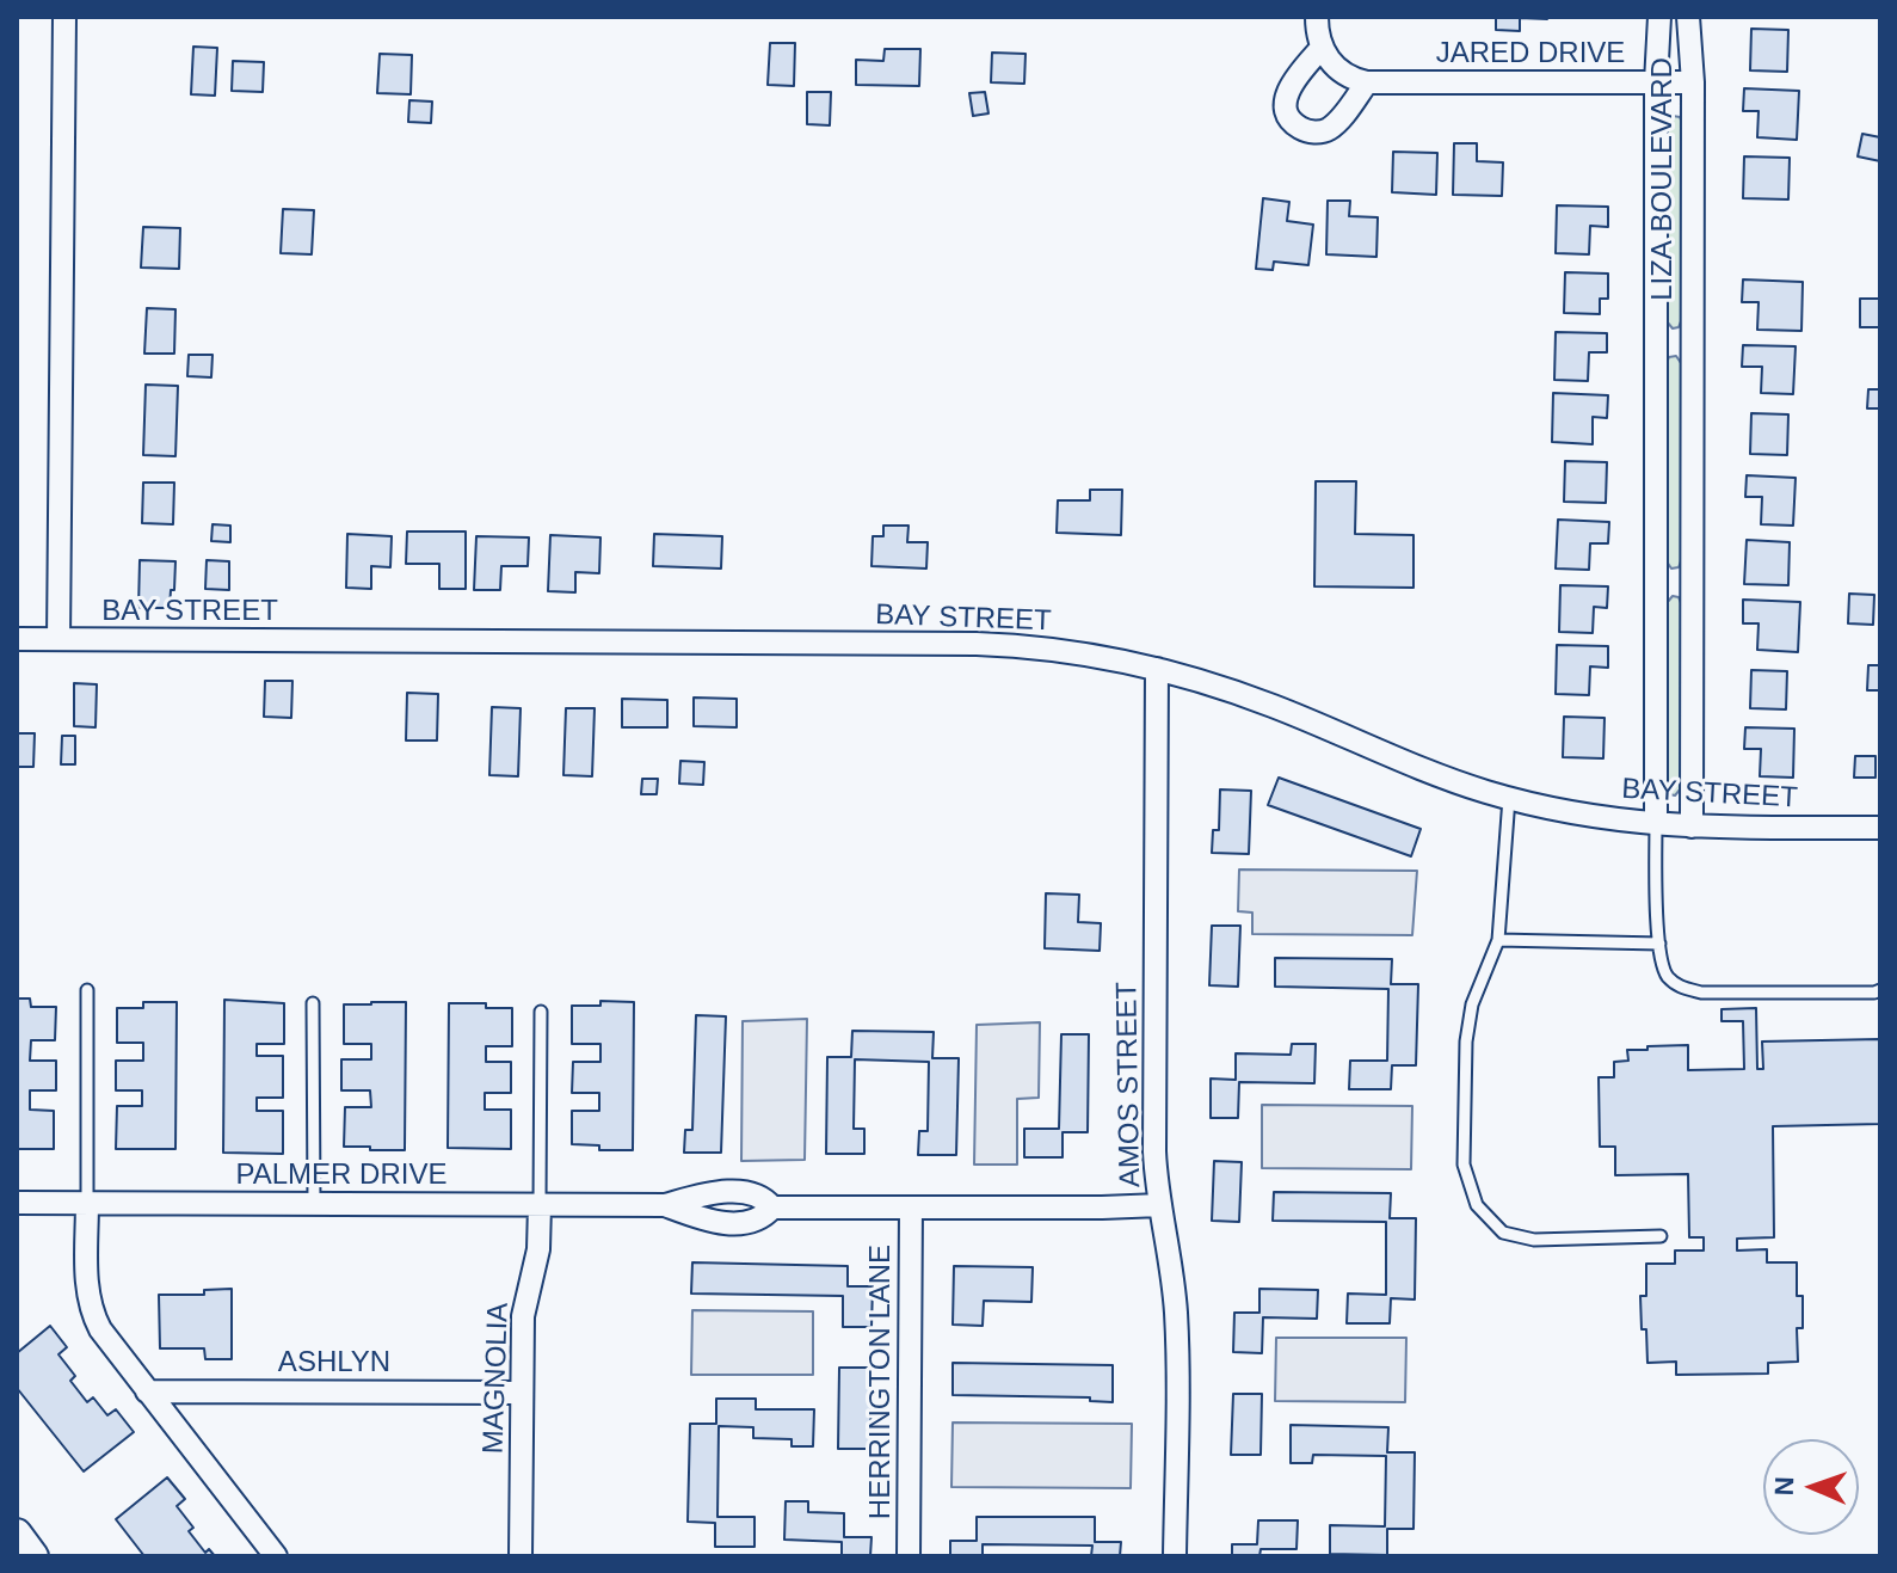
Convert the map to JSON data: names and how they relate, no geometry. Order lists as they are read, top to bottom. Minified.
{"streets":{"street":["JARED DRIVE","LIZA BOULEVARD","BAY STREET","AMOS STREET","PALMER DRIVE","ASHLYN","MAGNOLIA","HERRINGTON LANE"]},"crossings":[["JARED DRIVE","LIZA BOULEVARD"],["LIZA BOULEVARD","BAY STREET"],["BAY STREET","AMOS STREET"],["AMOS STREET","PALMER DRIVE"],["PALMER DRIVE","MAGNOLIA"],["PALMER DRIVE","HERRINGTON LANE"],["ASHLYN","MAGNOLIA"]],"north":"left"}
